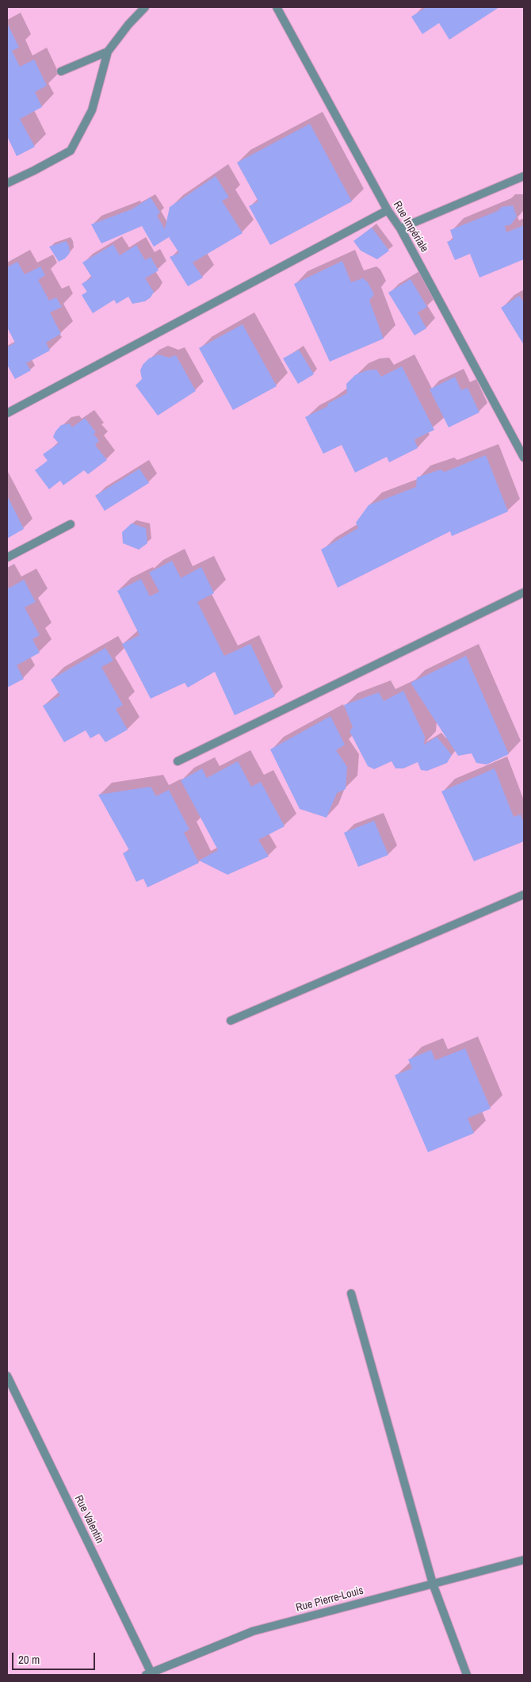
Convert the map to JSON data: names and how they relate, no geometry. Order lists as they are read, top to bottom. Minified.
{"streets":{"street":["Rue Impériale","Rue Valentin","Rue Pierre-Louis"]},"crossings":[["Rue Valentin","Rue Pierre-Louis"]],"scale_bar":"20 m"}
